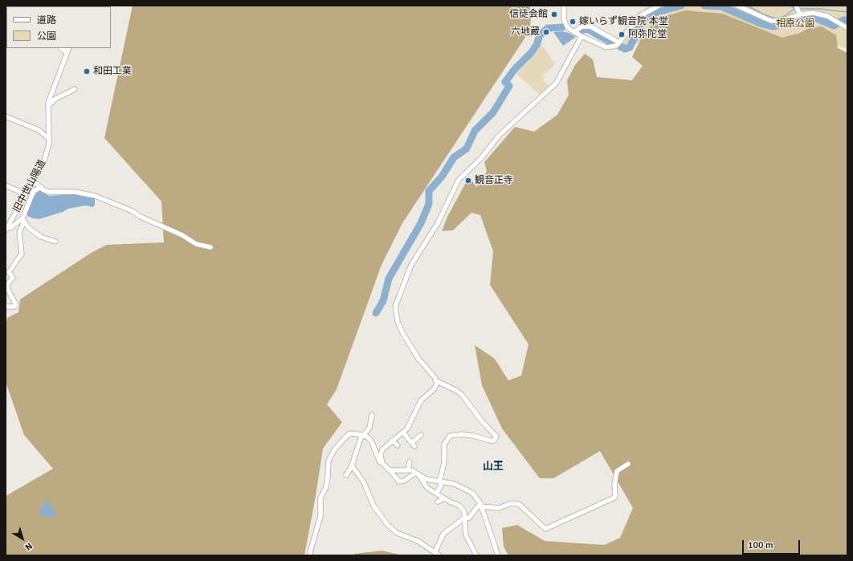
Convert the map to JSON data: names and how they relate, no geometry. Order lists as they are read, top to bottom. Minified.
{"streets":{"street":["旧中世山陽道"]},"districts":["山王"],"parks":["相原公園"],"places":["信徒会館","嫁いらず観音院 本堂","六地蔵","阿弥陀堂","和田工業","観音正寺"],"legend":["道路","公園"],"scale_bar":"100 m","north":"bottom right"}
